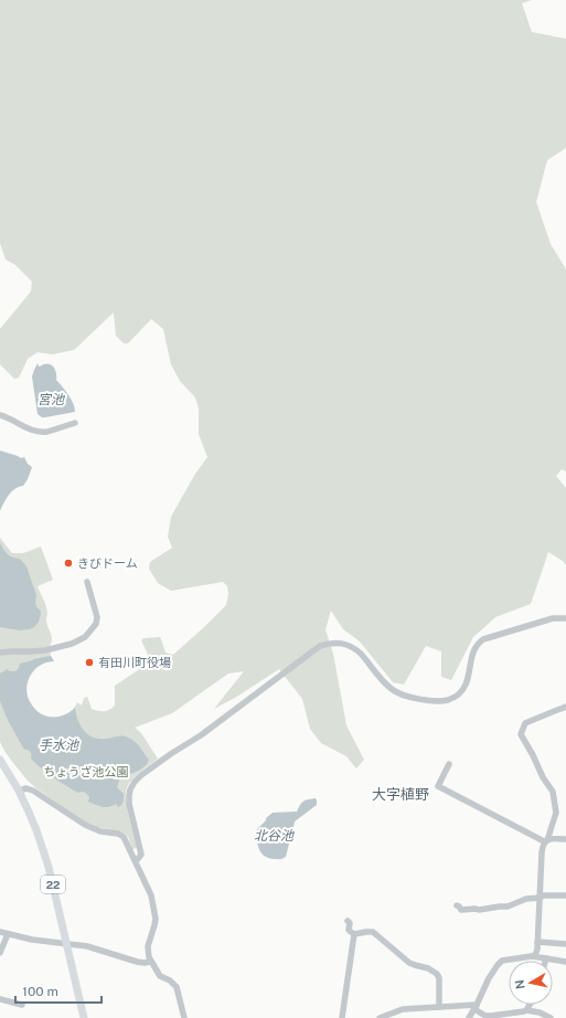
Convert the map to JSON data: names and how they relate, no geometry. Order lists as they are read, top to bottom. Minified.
{"streets":{"main road":["22"]},"districts":["大字植野"],"water":["宮池","手水池","北谷池"],"parks":["ちょうざ池公園"],"places":["きびドーム","有田川町役場"],"scale_bar":"100 m","north":"left"}
